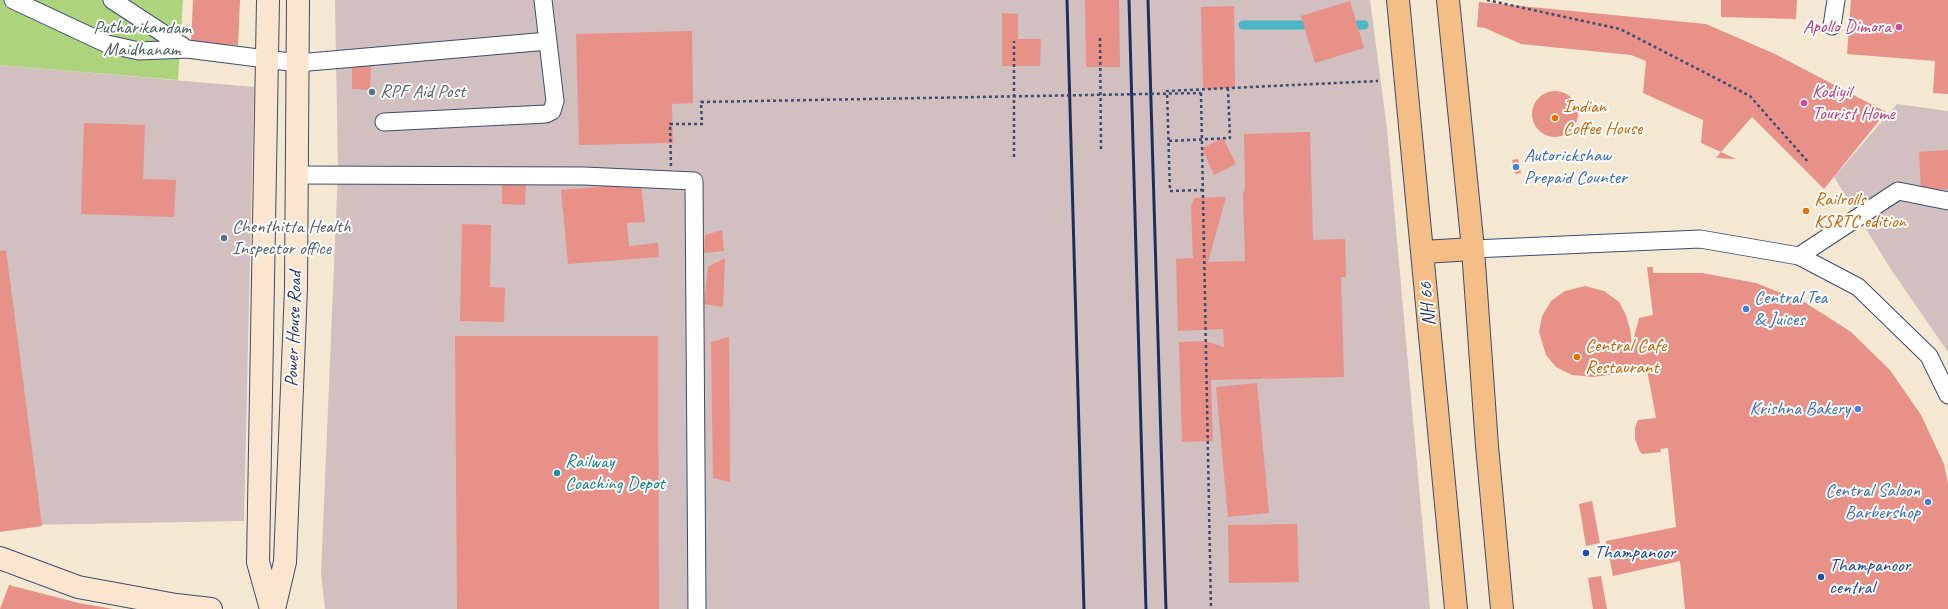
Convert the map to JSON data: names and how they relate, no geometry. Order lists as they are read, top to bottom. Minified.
{"streets":{"main road":["NH 66","Power House Road"]},"parks":["Putharikandam Maidhanam"],"places":["Apollo Dimora","RPF Aid Post","Kodiyil Tourist Home","Indian Coffee House","Autorickshaw Prepaid Counter","Railrolls KSRTC edition","Chenthitta Health Inspector office","Central Tea & Juices","Central Cafe Restaurant","Krishna Bakery","Railway Coaching Depot","Central Saloon Barbershop","Thampanoor","Thampanoor central"]}
